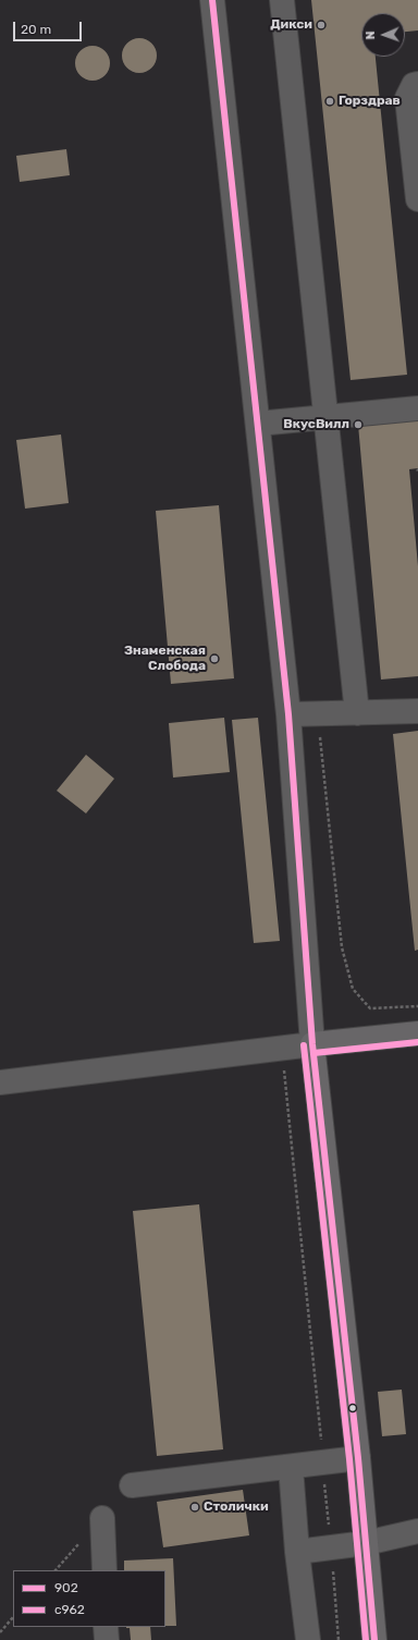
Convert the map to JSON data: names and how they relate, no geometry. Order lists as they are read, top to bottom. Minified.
{"places":["Дикси","Горздрав","ВкусВилл","Знаменская Слобода","Столички"],"lines":["transit line 902","transit line с962"],"legend":["902","с962"],"scale_bar":"20 m","north":"left"}
